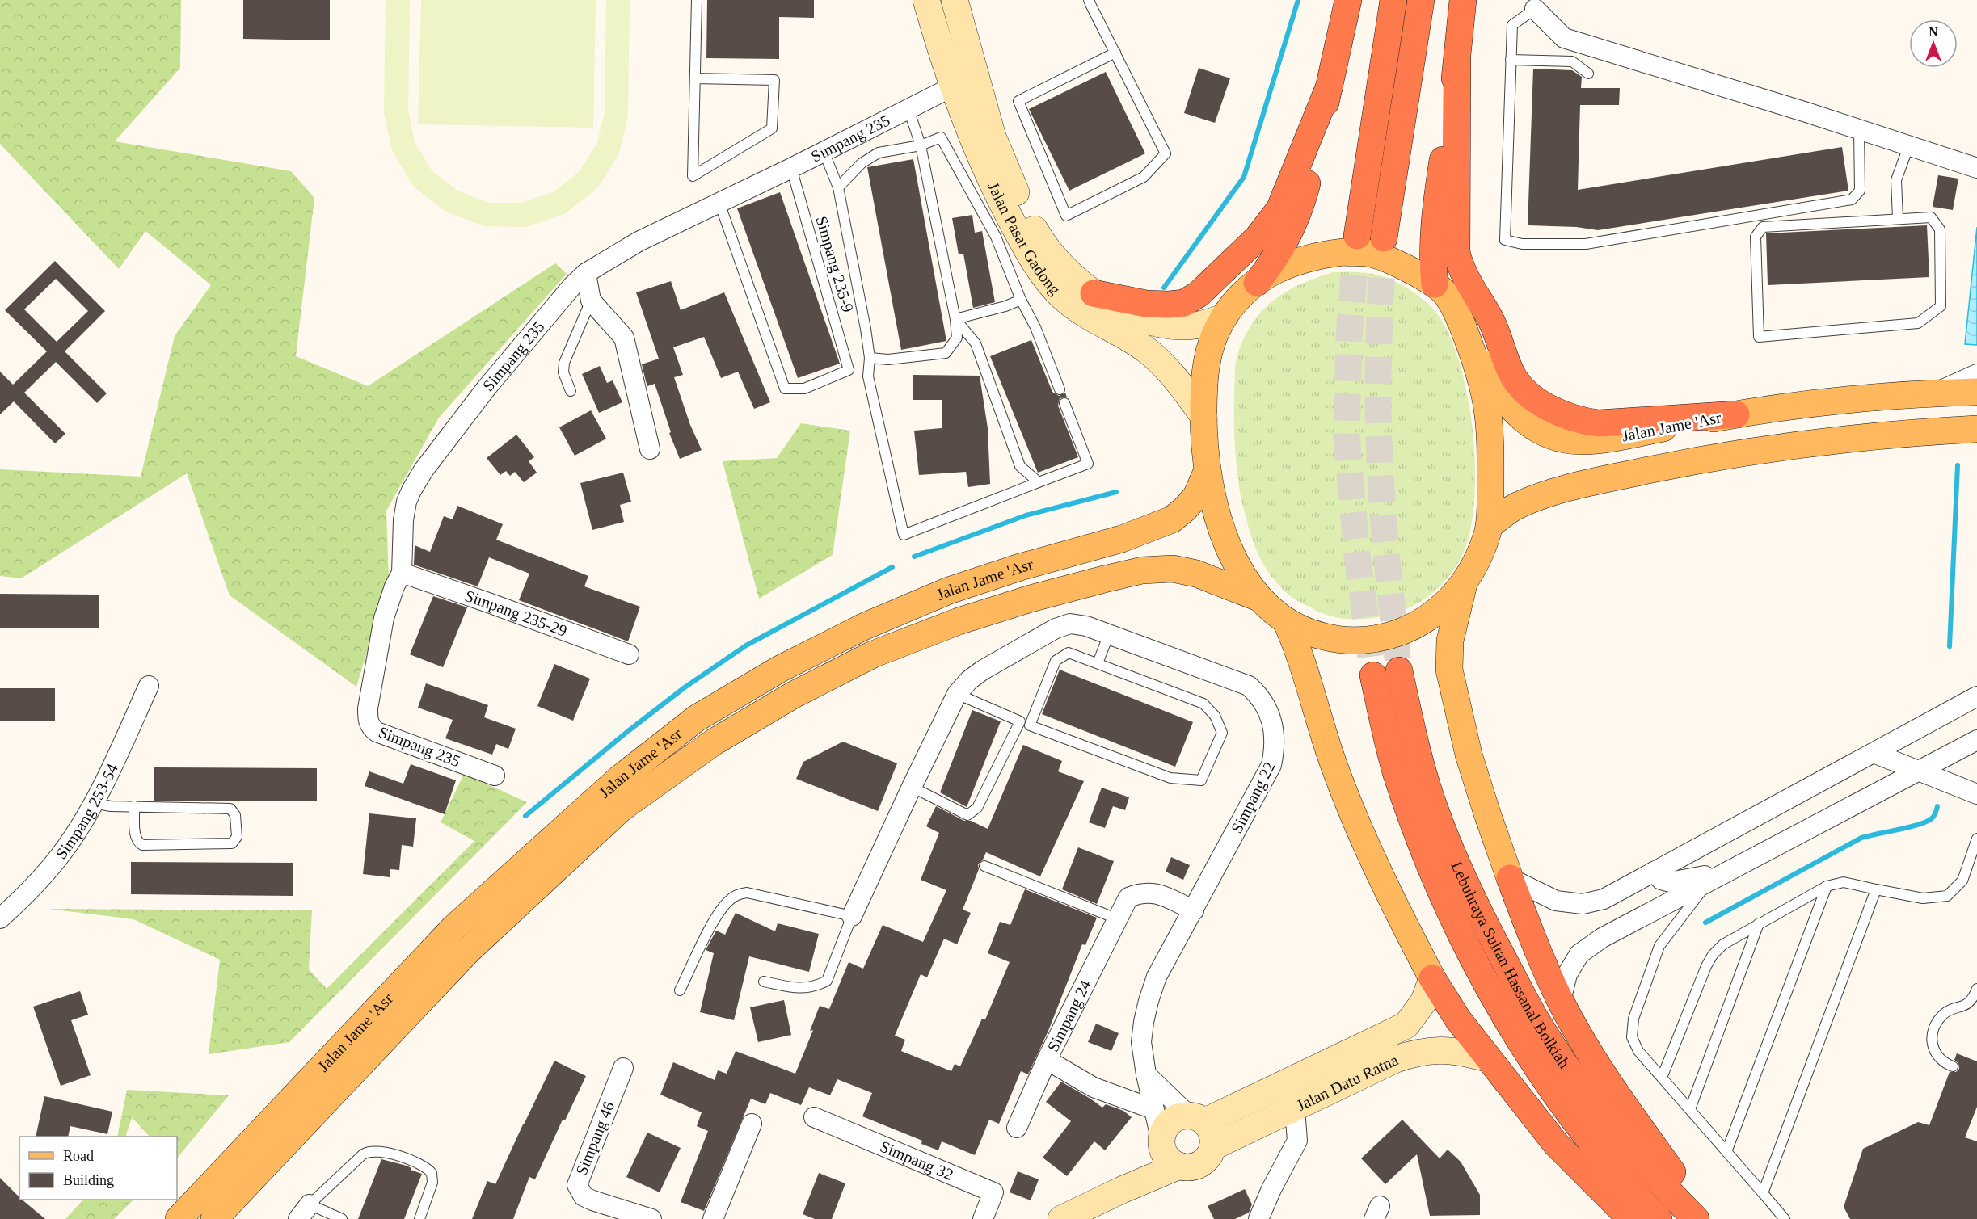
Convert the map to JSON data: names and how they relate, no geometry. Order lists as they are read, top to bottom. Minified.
{"streets":{"highway":["Lebuhraya Sultan Hassanal Bolkiah"],"main road":["Jalan Jame 'Asr"],"street":["Simpang 235","Jalan Pasar Gadong","Simpang 235-29","Simpang 22","Simpang 253-54","Simpang 24","Jalan Datu Ratna","Simpang 46","Simpang 32"],"lane":["Simpang 235-9"]},"crossings":[["Simpang 235","Jalan Pasar Gadong"],["Simpang 235","Simpang 235-9"],["Simpang 235","Simpang 235-29"],["Jalan Pasar Gadong","Jalan Jame 'Asr"],["Simpang 22","Simpang 24"],["Simpang 22","Jalan Datu Ratna"]],"legend":["Road","Building"],"north":"top"}
